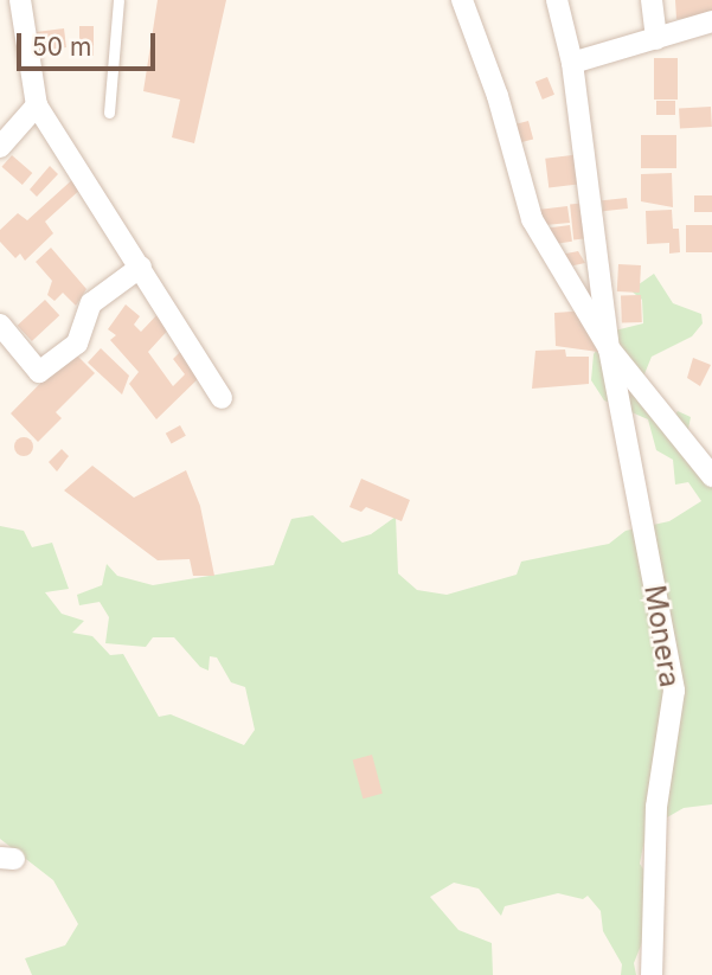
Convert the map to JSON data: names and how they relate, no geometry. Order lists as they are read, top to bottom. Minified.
{"streets":{"street":["Monera"]},"scale_bar":"50 m"}
